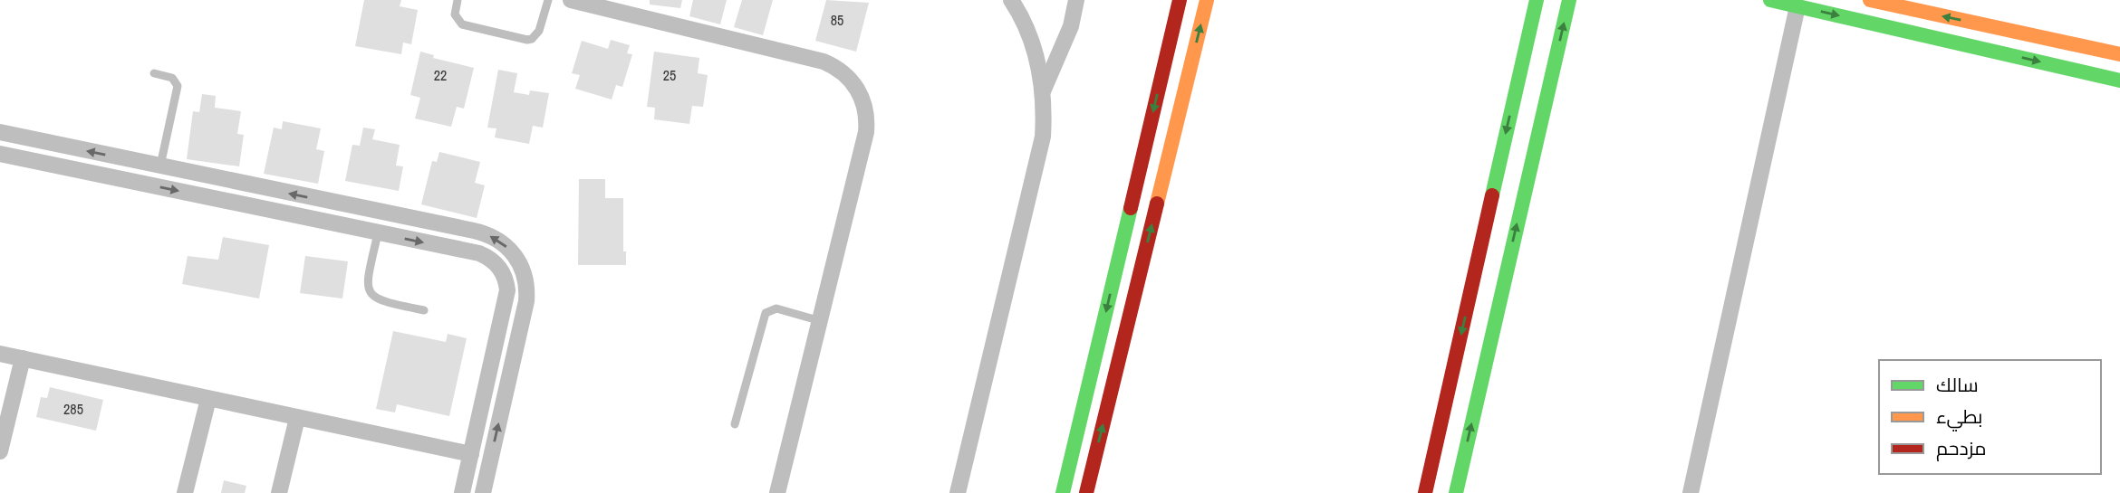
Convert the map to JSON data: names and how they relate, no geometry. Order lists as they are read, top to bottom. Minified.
{"house_numbers":["85","22","25","285"],"legend":["سالك","بطيء","مزدحم"]}
